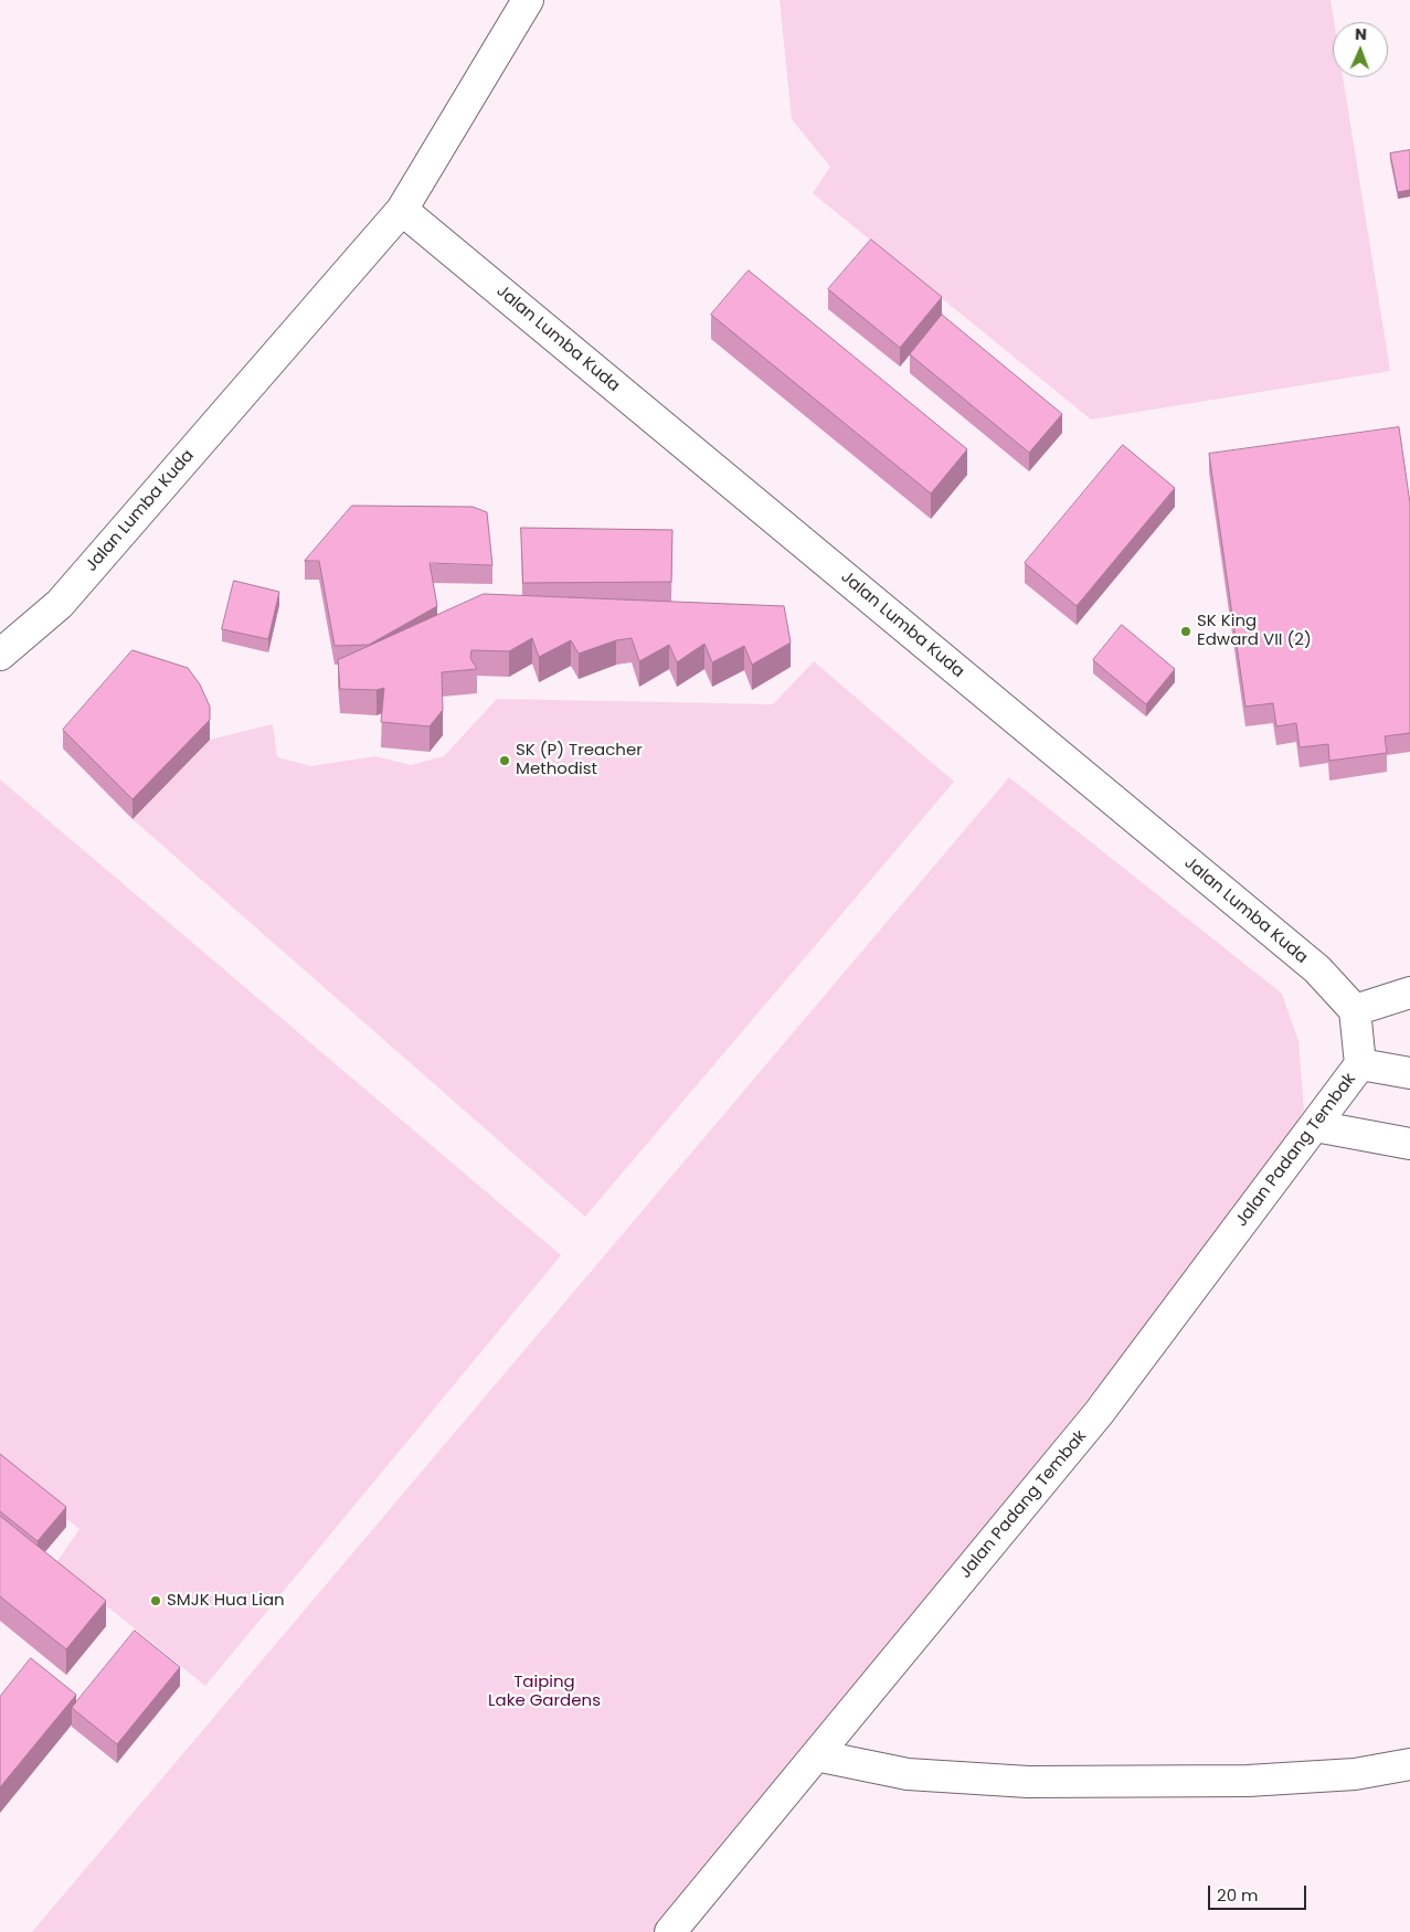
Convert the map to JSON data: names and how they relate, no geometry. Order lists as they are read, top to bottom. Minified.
{"streets":{"street":["Jalan Lumba Kuda","Jalan Padang Tembak"]},"parks":["Taiping Lake Gardens"],"places":["SK King Edward VII (2)","SK (P) Treacher Methodist","SMJK Hua Lian"],"scale_bar":"20 m","north":"top"}
